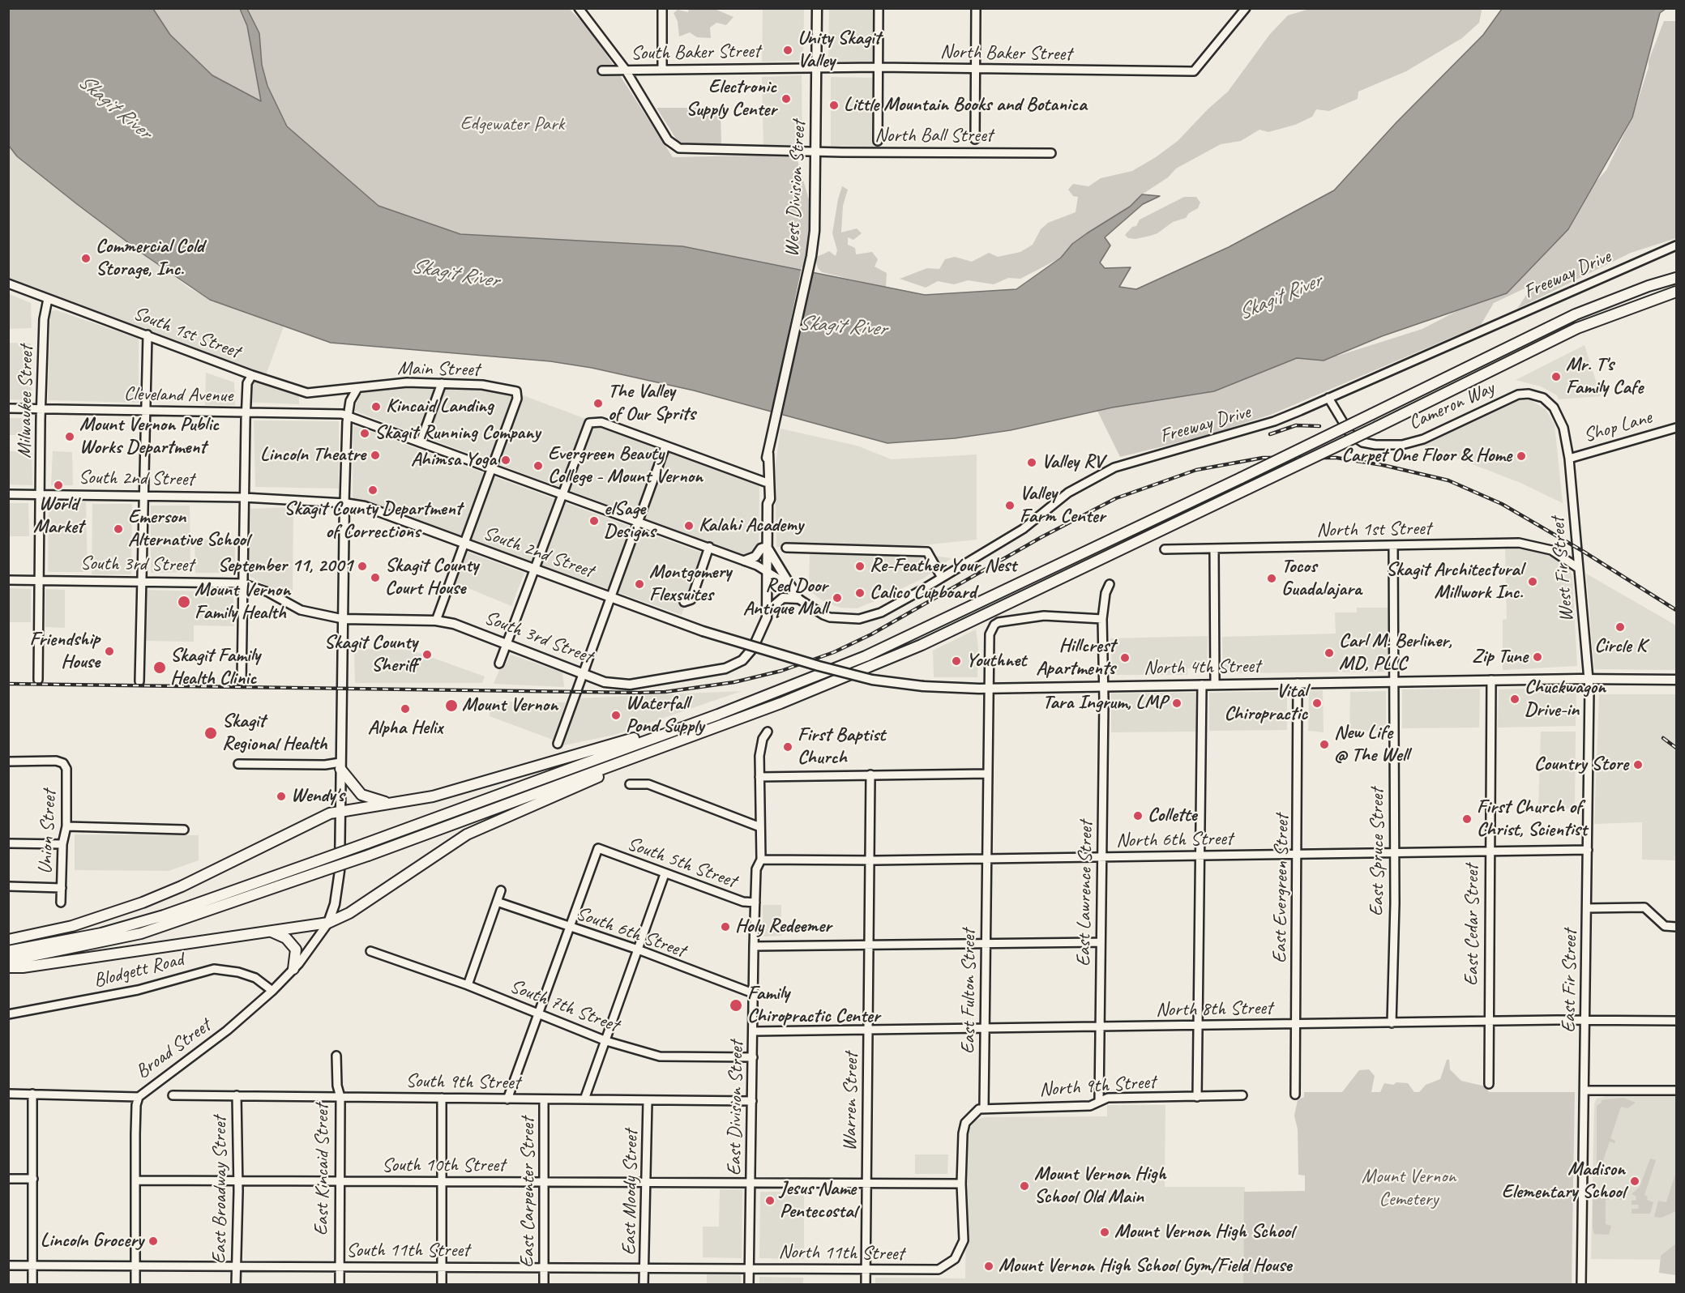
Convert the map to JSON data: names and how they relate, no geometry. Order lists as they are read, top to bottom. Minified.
{"streets":{"main road":["West Division Street","South 2nd Street","South 3rd Street","North 4th Street","Broad Street"],"street":["South Baker Street","North Baker Street","North Ball Street","Freeway Drive","South 1st Street","Main Street","Cleveland Avenue","Milwaukee Street","Cameron Way","Shop Lane","North 1st Street","West Fir Street","Union Street","North 6th Street","East Spruce Street","South 5th Street","East Evergreen Street","East Lawrence Street","East Cedar Street","South 6th Street","Blodgett Road","East Fir Street","East Fulton Street","South 7th Street","North 8th Street","South 9th Street","North 9th Street","Warren Street","East Division Street","South 10th Street","East Kincaid Street","East Broadway Street","East Carpenter Street","East Moody Street","South 11th Street","North 11th Street"]},"crossings":[["South Baker Street","North Baker Street"],["South Baker Street","North Ball Street"],["South Baker Street","West Division Street"],["North Baker Street","West Division Street"],["North Ball Street","West Division Street"],["West Division Street","Freeway Drive"],["West Division Street","South 3rd Street"],["Freeway Drive","Cameron Way"],["South 1st Street","Main Street"],["South 1st Street","Milwaukee Street"],["Cleveland Avenue","Milwaukee Street"],["Milwaukee Street","South 2nd Street"],["Milwaukee Street","South 3rd Street"],["Cameron Way","Shop Lane"],["Cameron Way","West Fir Street"],["Shop Lane","West Fir Street"],["South 2nd Street","North 4th Street"],["North 1st Street","West Fir Street"],["North 1st Street","East Spruce Street"],["West Fir Street","North 4th Street"],["West Fir Street","East Fir Street"],["North 4th Street","East Spruce Street"],["North 4th Street","East Evergreen Street"],["North 4th Street","East Lawrence Street"],["North 4th Street","East Cedar Street"],["North 4th Street","East Fir Street"],["North 4th Street","East Fulton Street"],["North 6th Street","East Spruce Street"],["North 6th Street","East Evergreen Street"],["North 6th Street","East Lawrence Street"],["North 6th Street","East Cedar Street"],["North 6th Street","East Fir Street"],["North 6th Street","East Fulton Street"],["North 6th Street","Warren Street"],["North 6th Street","East Division Street"],["East Spruce Street","North 8th Street"],["South 5th Street","South 6th Street"],["South 5th Street","East Division Street"],["East Evergreen Street","North 8th Street"],["East Lawrence Street","East Fulton Street"],["East Lawrence Street","North 8th Street"],["East Lawrence Street","North 9th Street"],["East Cedar Street","North 8th Street"],["South 6th Street","East Division Street"],["Blodgett Road","Broad Street"],["East Fir Street","North 8th Street"],["East Fulton Street","North 8th Street"],["East Fulton Street","North 9th Street"],["South 7th Street","East Division Street"],["North 8th Street","Warren Street"],["North 8th Street","East Division Street"],["Broad Street","South 10th Street"],["Broad Street","South 11th Street"],["South 9th Street","East Division Street"],["South 9th Street","East Kincaid Street"],["South 9th Street","East Broadway Street"],["South 9th Street","East Carpenter Street"],["South 9th Street","East Moody Street"],["Warren Street","South 10th Street"],["Warren Street","North 11th Street"],["East Division Street","South 10th Street"],["East Division Street","South 11th Street"],["East Division Street","North 11th Street"],["South 10th Street","East Kincaid Street"],["South 10th Street","East Broadway Street"],["South 10th Street","East Carpenter Street"],["South 10th Street","East Moody Street"],["South 10th Street","North 11th Street"],["East Kincaid Street","South 11th Street"],["East Broadway Street","South 11th Street"],["East Carpenter Street","South 11th Street"],["East Moody Street","South 11th Street"],["South 11th Street","North 11th Street"]],"water":["Skagit River"],"parks":["Edgewater Park","Mount Vernon Cemetery"],"places":["Unity Skagit Valley","Electronic Supply Center","Little Mountain Books and Botanica","Commercial Cold Storage, Inc.","Mr. T's Family Cafe","The Valley of Our Sprits","Kincaid Landing","Skagit Running Company","Mount Vernon Public Works Department","Lincoln Theatre","Carpet One Floor & Home","Ahimsa Yoga","Valley RV","Evergreen Beauty College - Mount Vernon","World Market","Skagit County Department of Corrections","Valley Farm Center","elSage Designs","Kalahi Academy","Emerson Alternative School","September 11, 2001","Re-Feather Your Nest","Skagit County Court House","Tocos Guadalajara","Skagit Architectural Millwork Inc.","Montgomery Flexsuites","Calico Cupboard","Red Door Antique Mall","Mount Vernon Family Health","Circle K","Friendship House","Carl M. Berliner, MD, PLLC","Skagit County Sheriff","Zip Tune","Hillcrest Apartments","Youthnet","Skagit Family Health Clinic","Chuckwagon Drive-in","Tara Ingrum, LMP","Vital Chiropractic","Mount Vernon","Alpha Helix","Waterfall Pond Supply","Skagit Regional Health","New Life @ The Well","First Baptist Church","Country Store","Wendy's","Collette","First Church of Christ, Scientist","Holy Redeemer","Family Chiropractic Center","Madison Elementary School","Mount Vernon High School Old Main","Jesus Name Pentecostal","Mount Vernon High School","Lincoln Grocery","Mount Vernon High School Gym/Field House"]}
